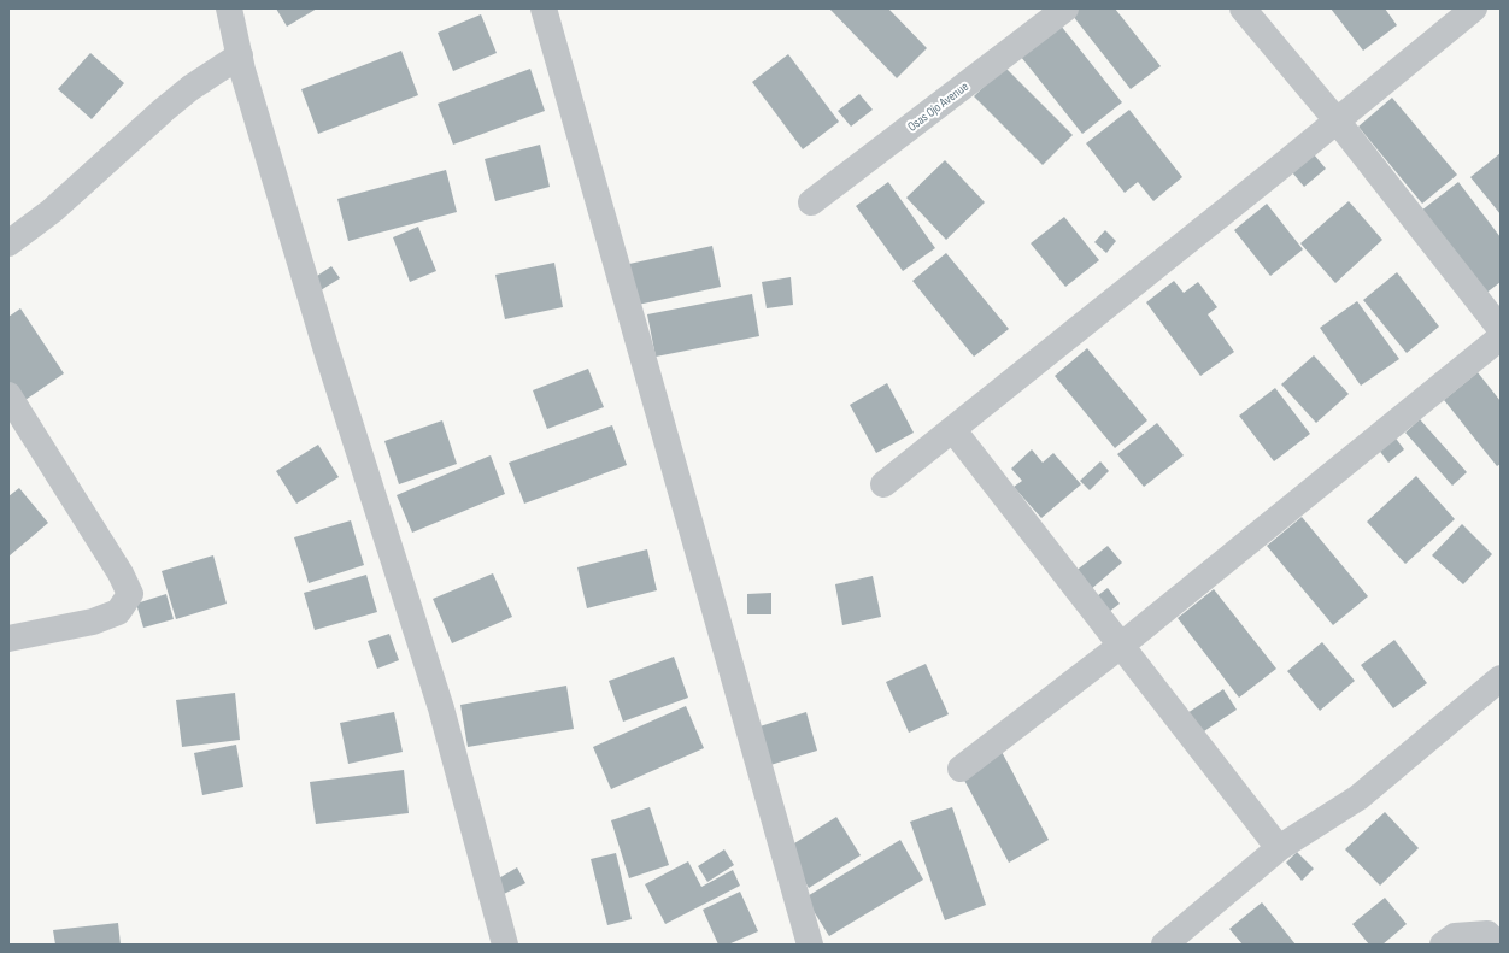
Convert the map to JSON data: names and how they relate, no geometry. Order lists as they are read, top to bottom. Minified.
{"streets":{"street":["Osas Ojo Avenue"]}}
